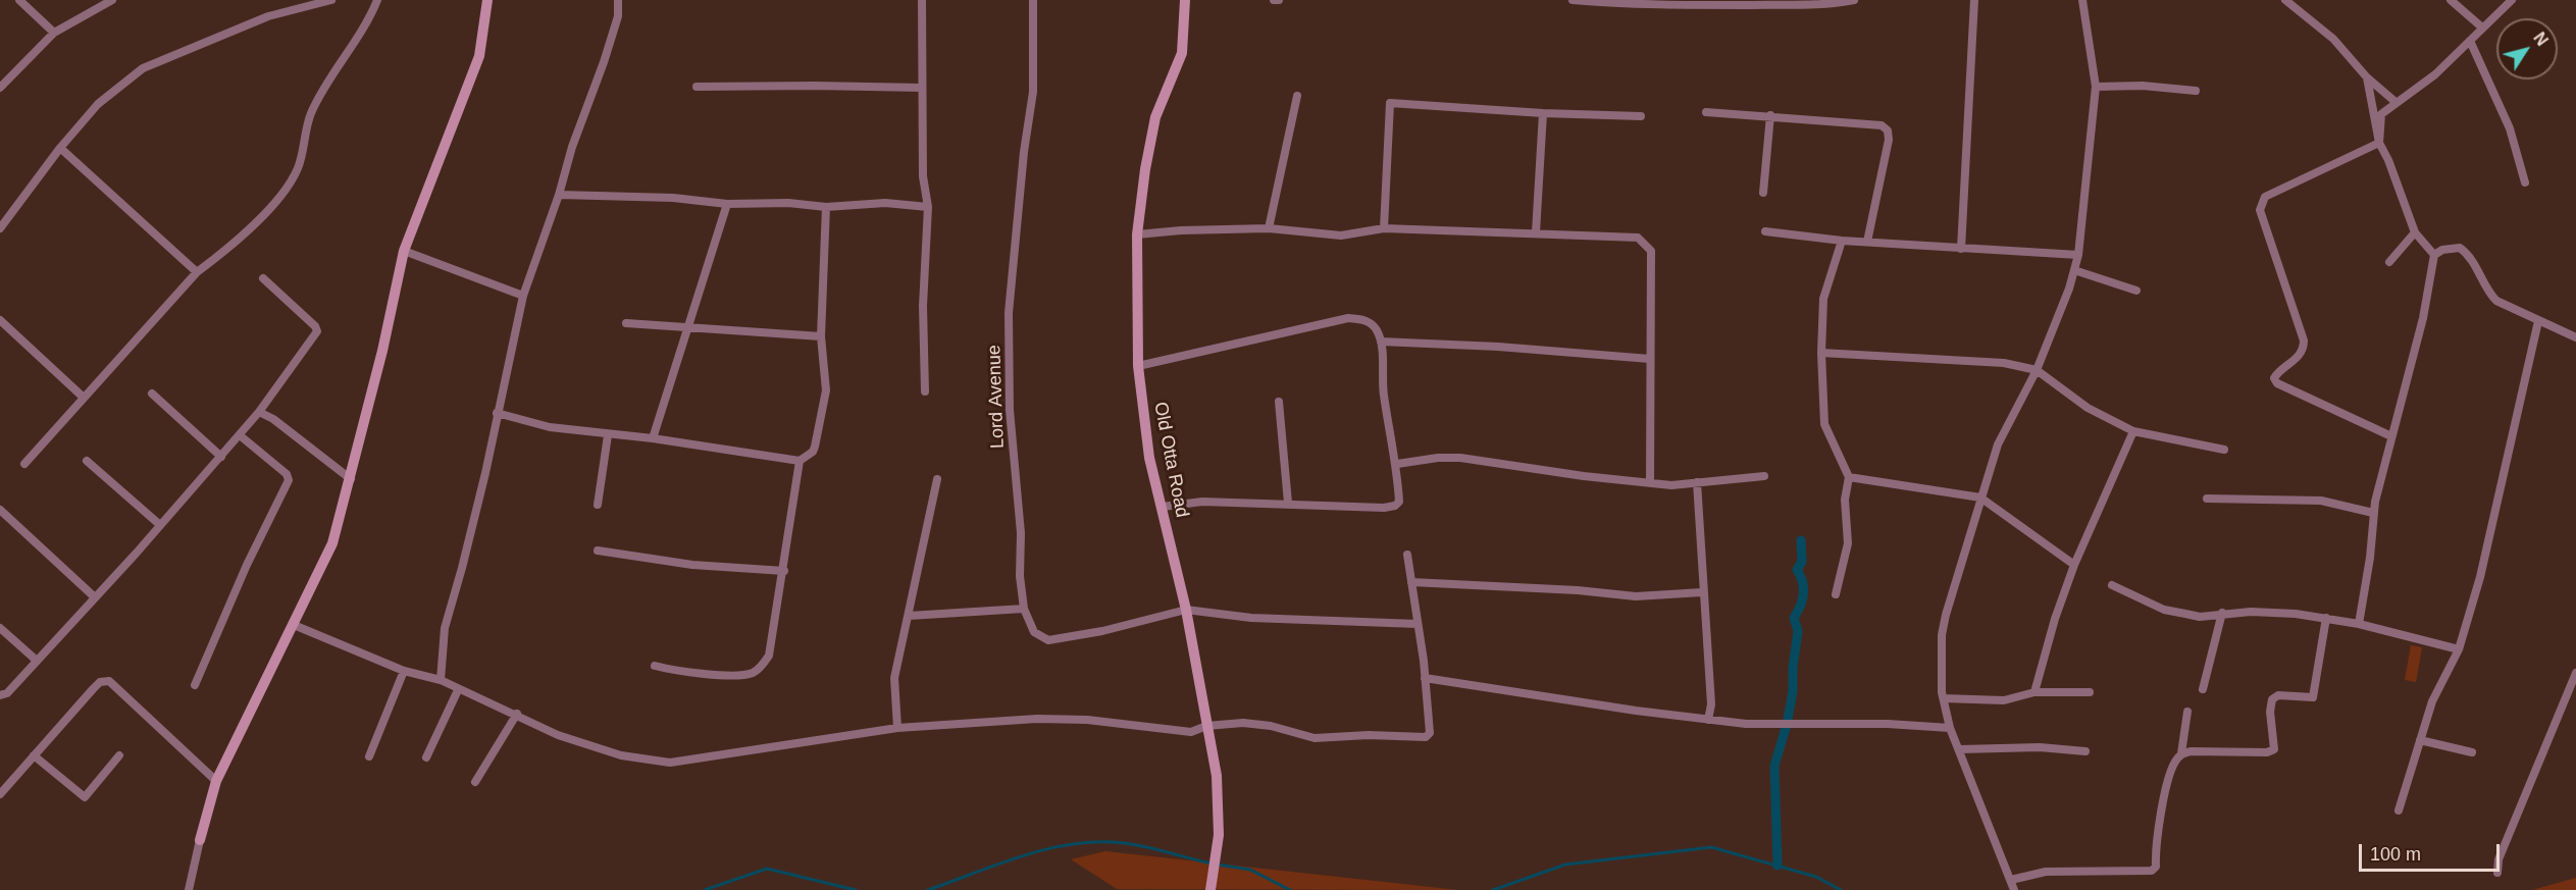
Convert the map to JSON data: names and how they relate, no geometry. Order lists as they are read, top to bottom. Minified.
{"streets":{"street":["Lord Avenue","Old Otta Road"]},"crossings":[["Lord Avenue","Old Otta Road"]],"scale_bar":"100 m","north":"top right"}
